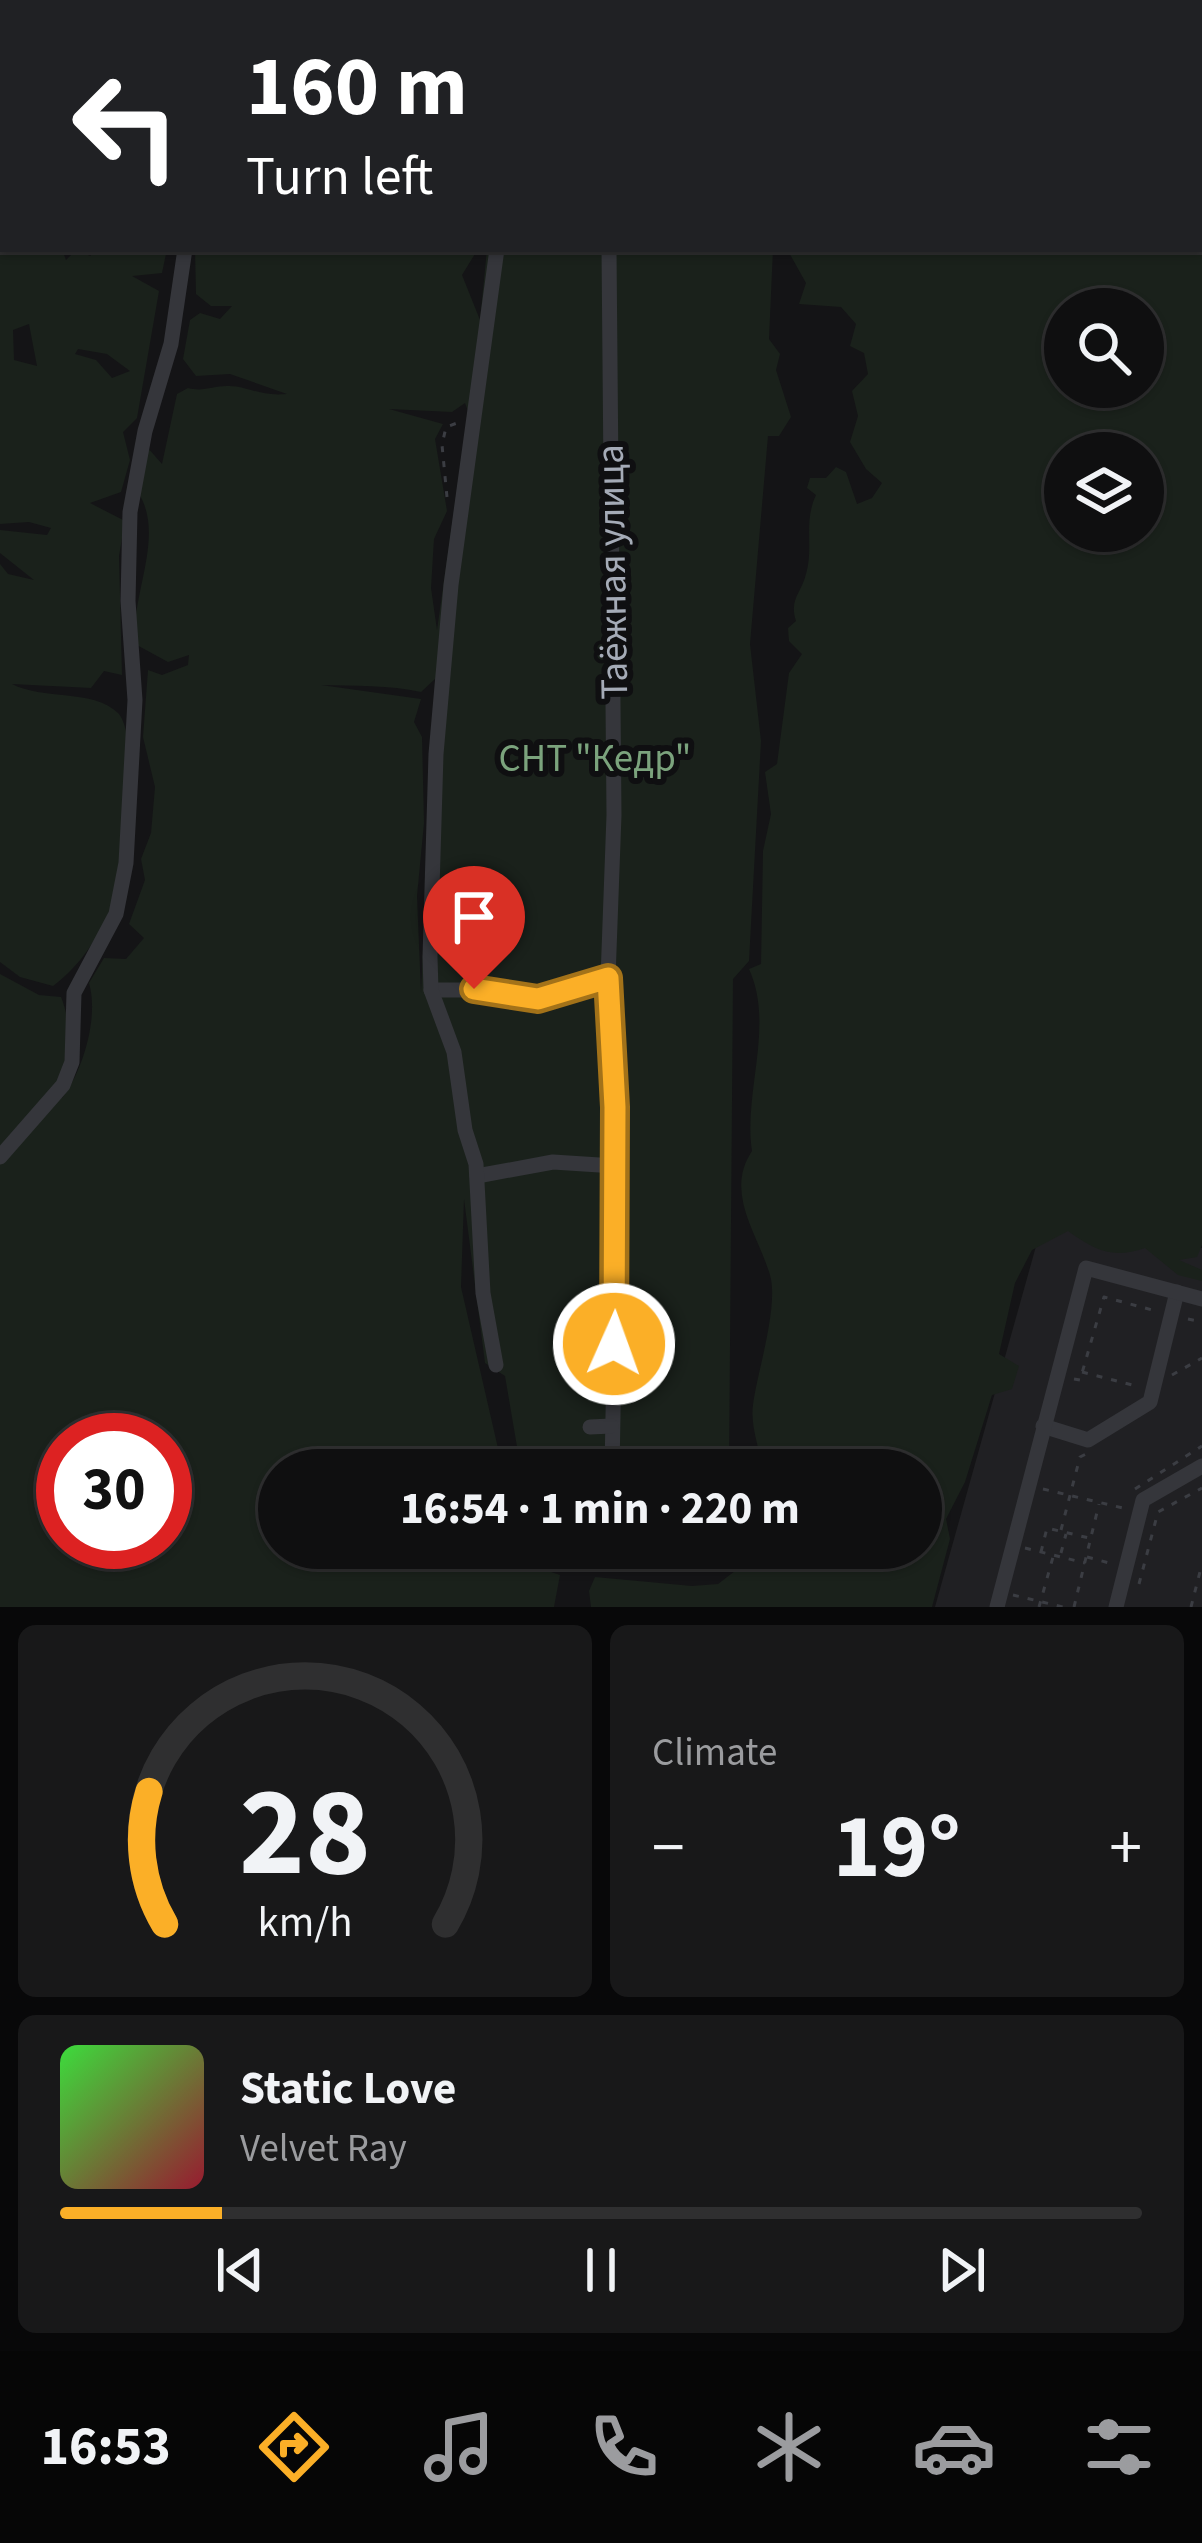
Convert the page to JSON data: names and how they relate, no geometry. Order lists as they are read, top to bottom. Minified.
{"streets":{"street":["Таёжная улица"]},"parks":["СНТ \"Кедр\""],"page":{"turn":["160 m","Turn left"],"limit":"30","trip":"16:54 · 1 min · 220 m","tile":"Climate","heat":["−","19°","+"],"song":["Static Love","Velvet Ray"],"tabs":"16:53","gauge":["28","km/h"]}}
